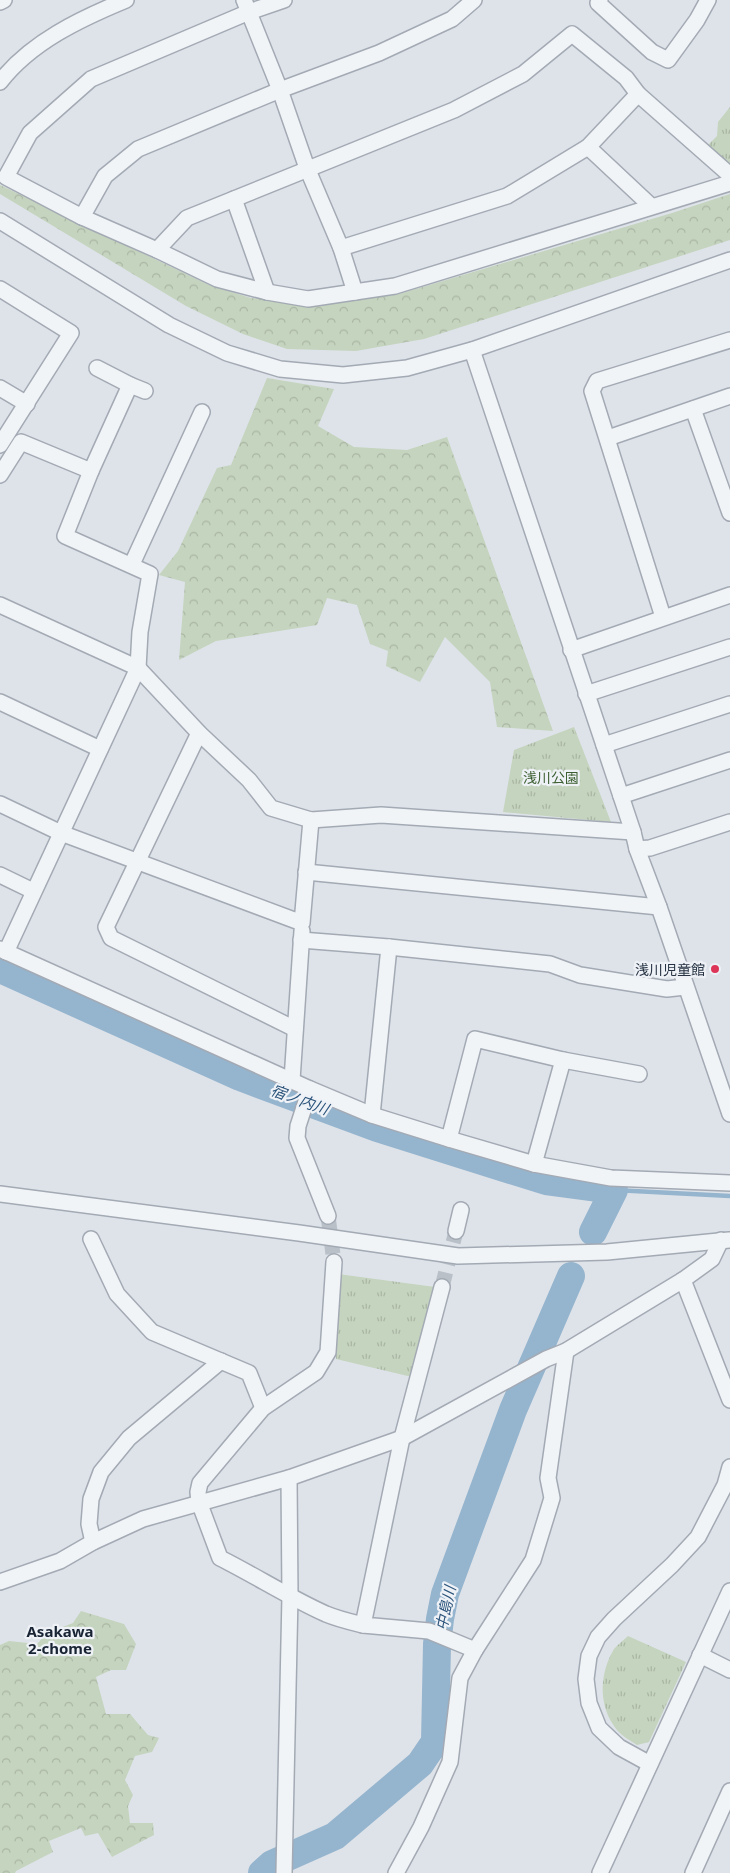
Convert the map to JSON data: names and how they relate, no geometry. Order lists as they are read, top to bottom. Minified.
{"districts":["Asakawa 2-chome"],"water":["宿ノ内川","中島川"],"parks":["浅川公園"],"places":["浅川児童館"]}
